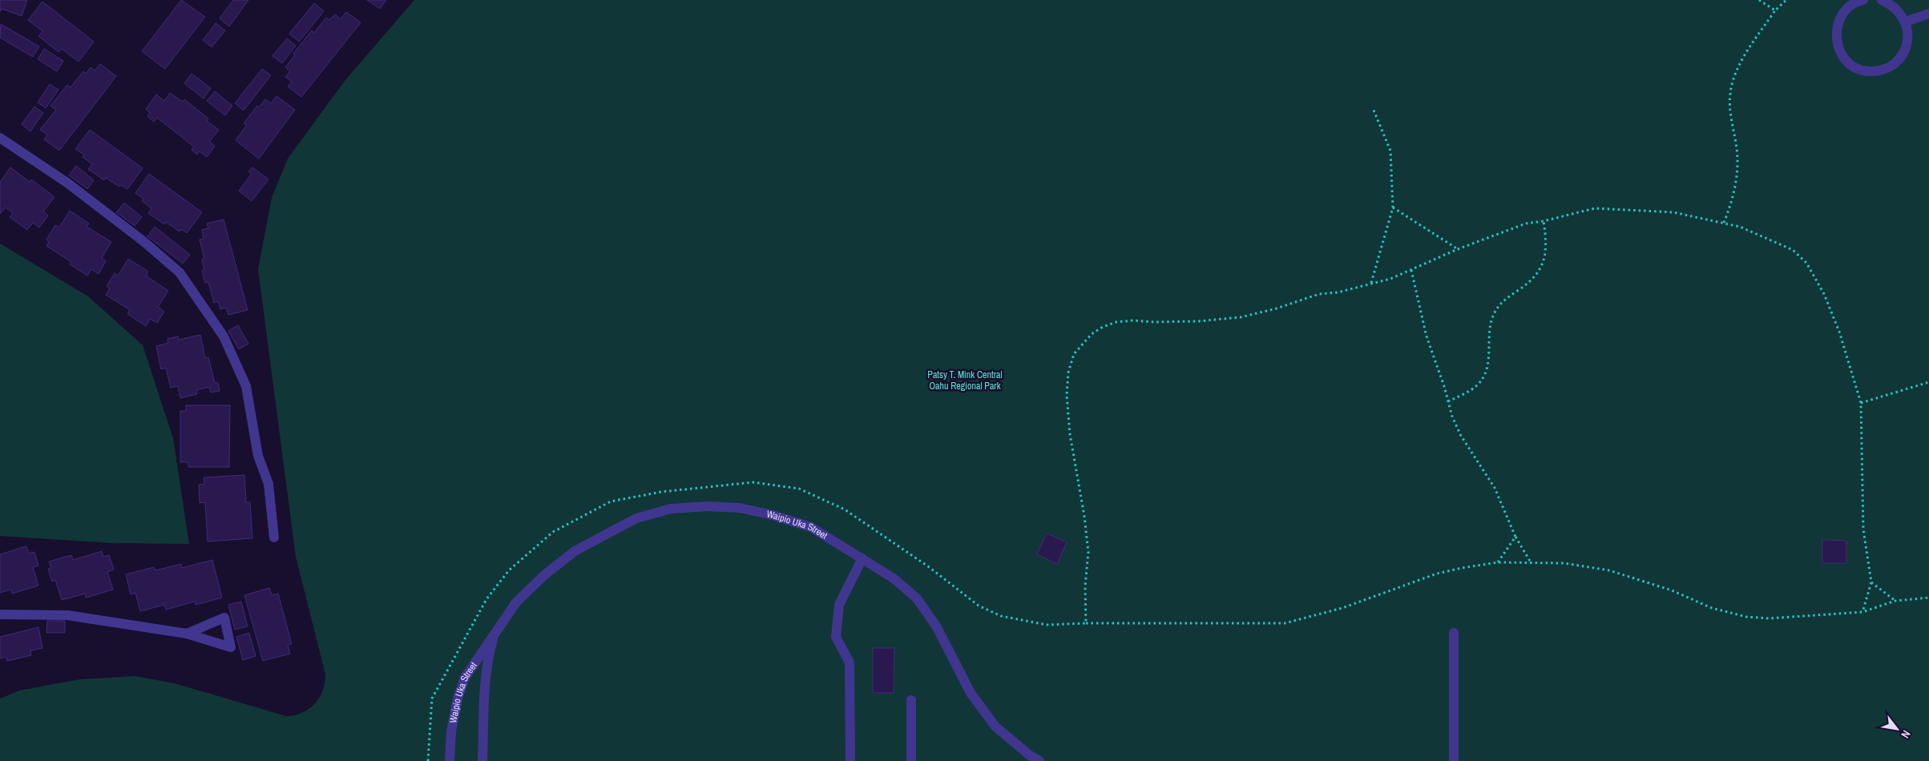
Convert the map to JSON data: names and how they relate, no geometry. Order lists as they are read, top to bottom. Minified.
{"streets":{"street":["Waipio Uka Street"]},"parks":["Patsy T. Mink Central Oahu Regional Park"],"north":"bottom right"}
